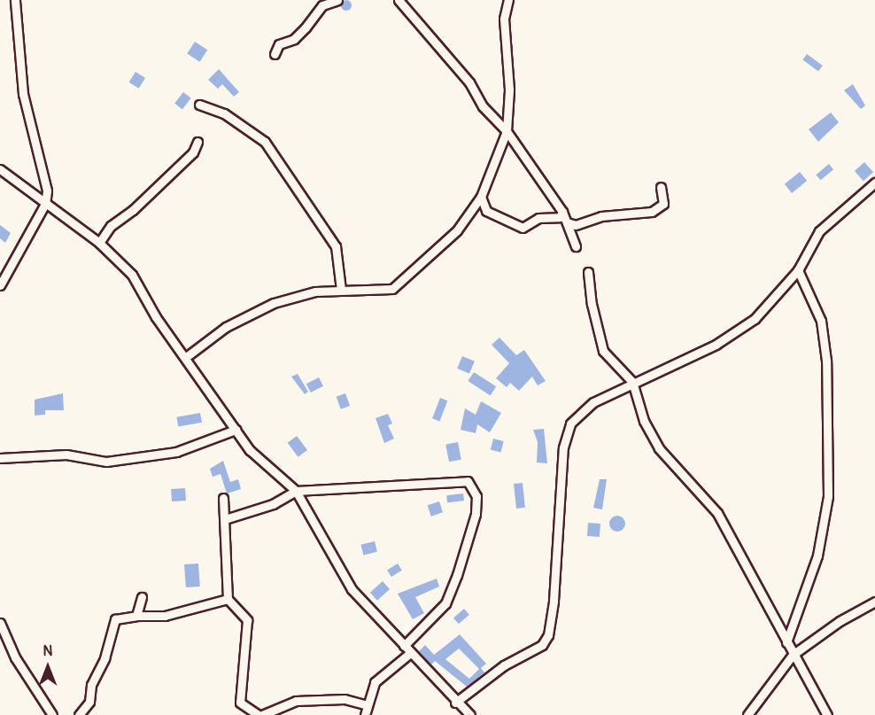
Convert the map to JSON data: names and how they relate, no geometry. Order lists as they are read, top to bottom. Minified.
{"north":"top"}
